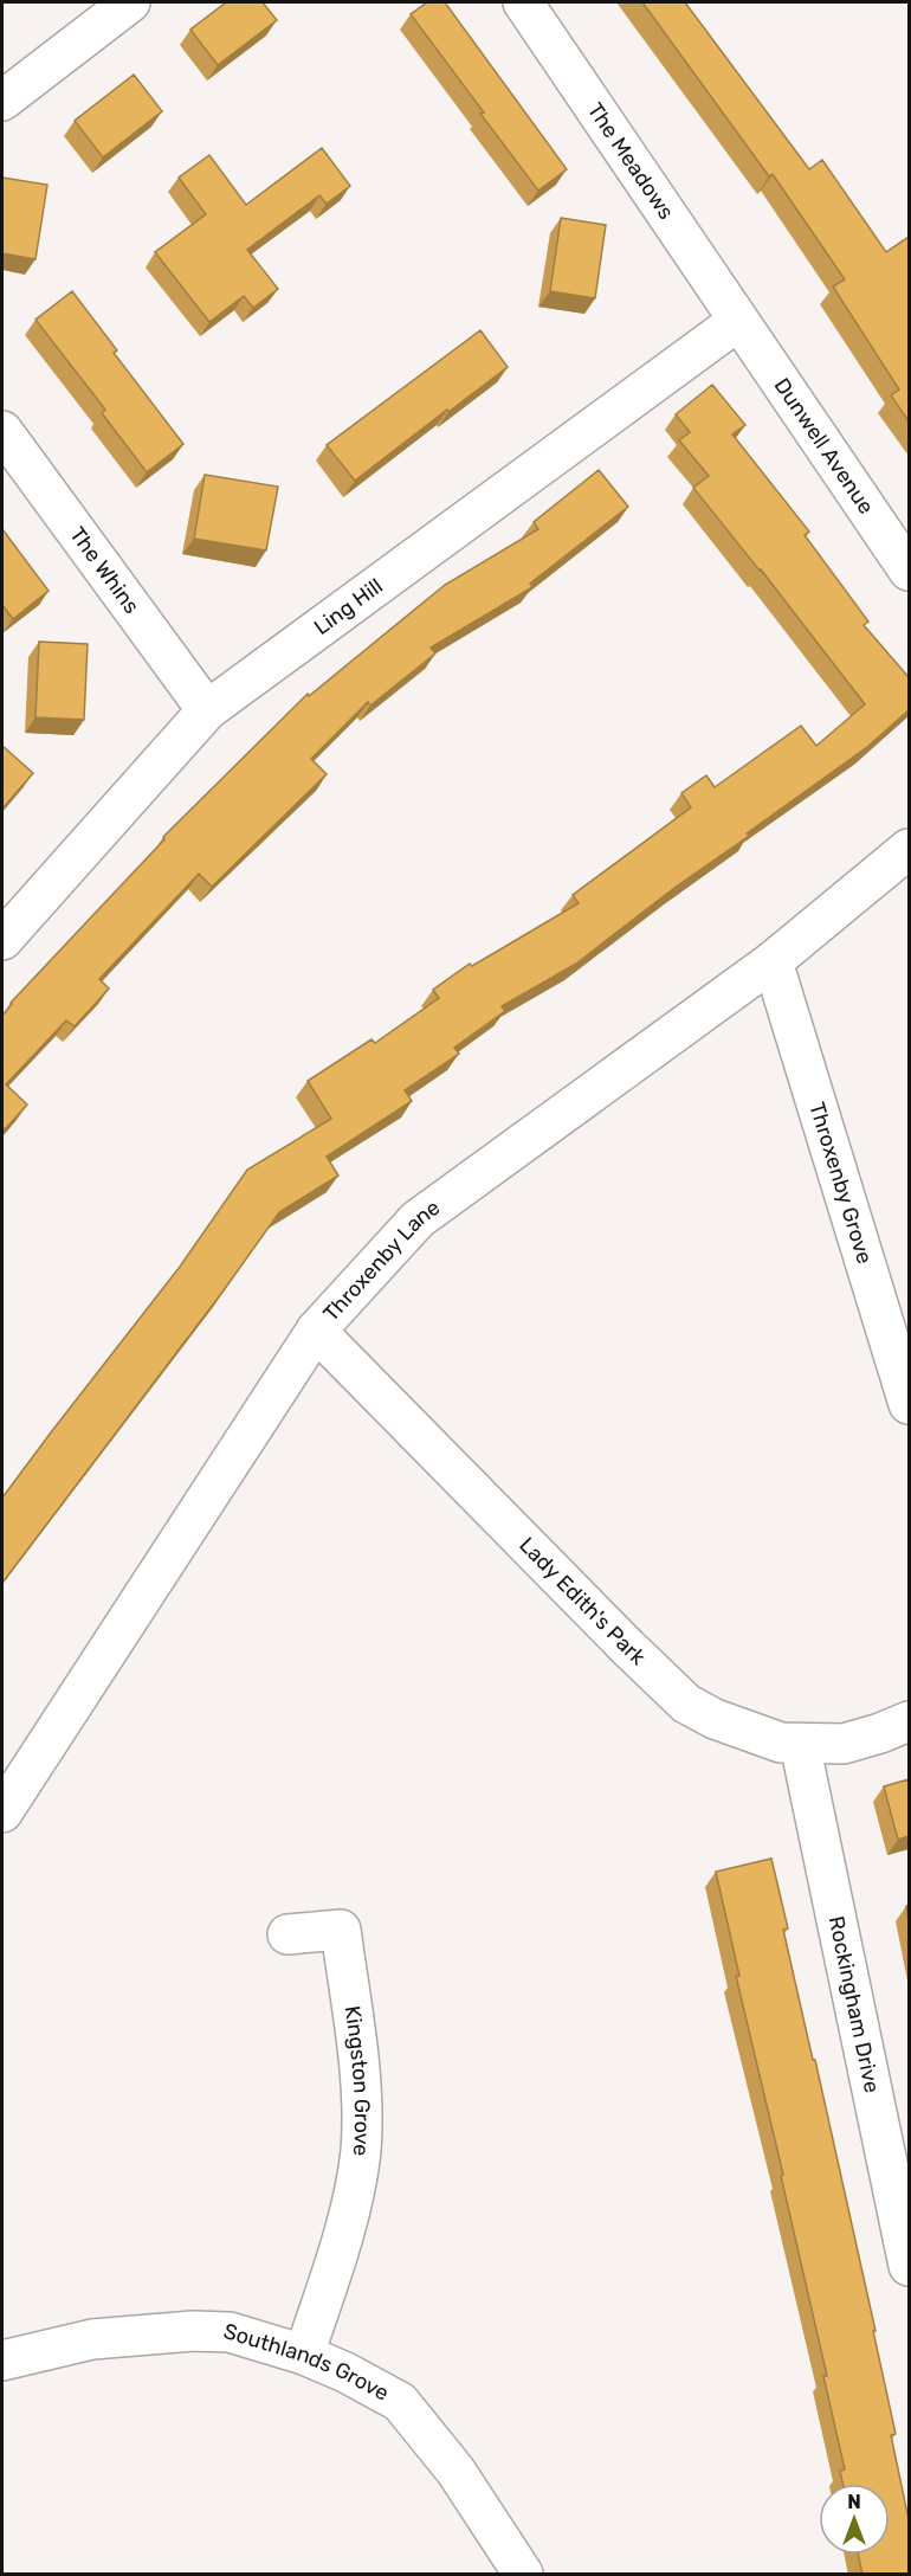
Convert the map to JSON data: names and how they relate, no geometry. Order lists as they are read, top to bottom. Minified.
{"streets":{"street":["The Meadows","Dunwell Avenue","The Whins","Ling Hill","Throxenby Grove","Throxenby Lane","Lady Edith's Park","Rockingham Drive","Kingston Grove","Southlands Grove"]},"crossings":[["The Meadows","Dunwell Avenue"],["The Meadows","Ling Hill"],["Dunwell Avenue","Ling Hill"],["The Whins","Ling Hill"],["Throxenby Grove","Throxenby Lane"],["Throxenby Lane","Lady Edith's Park"],["Lady Edith's Park","Rockingham Drive"],["Kingston Grove","Southlands Grove"]],"north":"top"}
